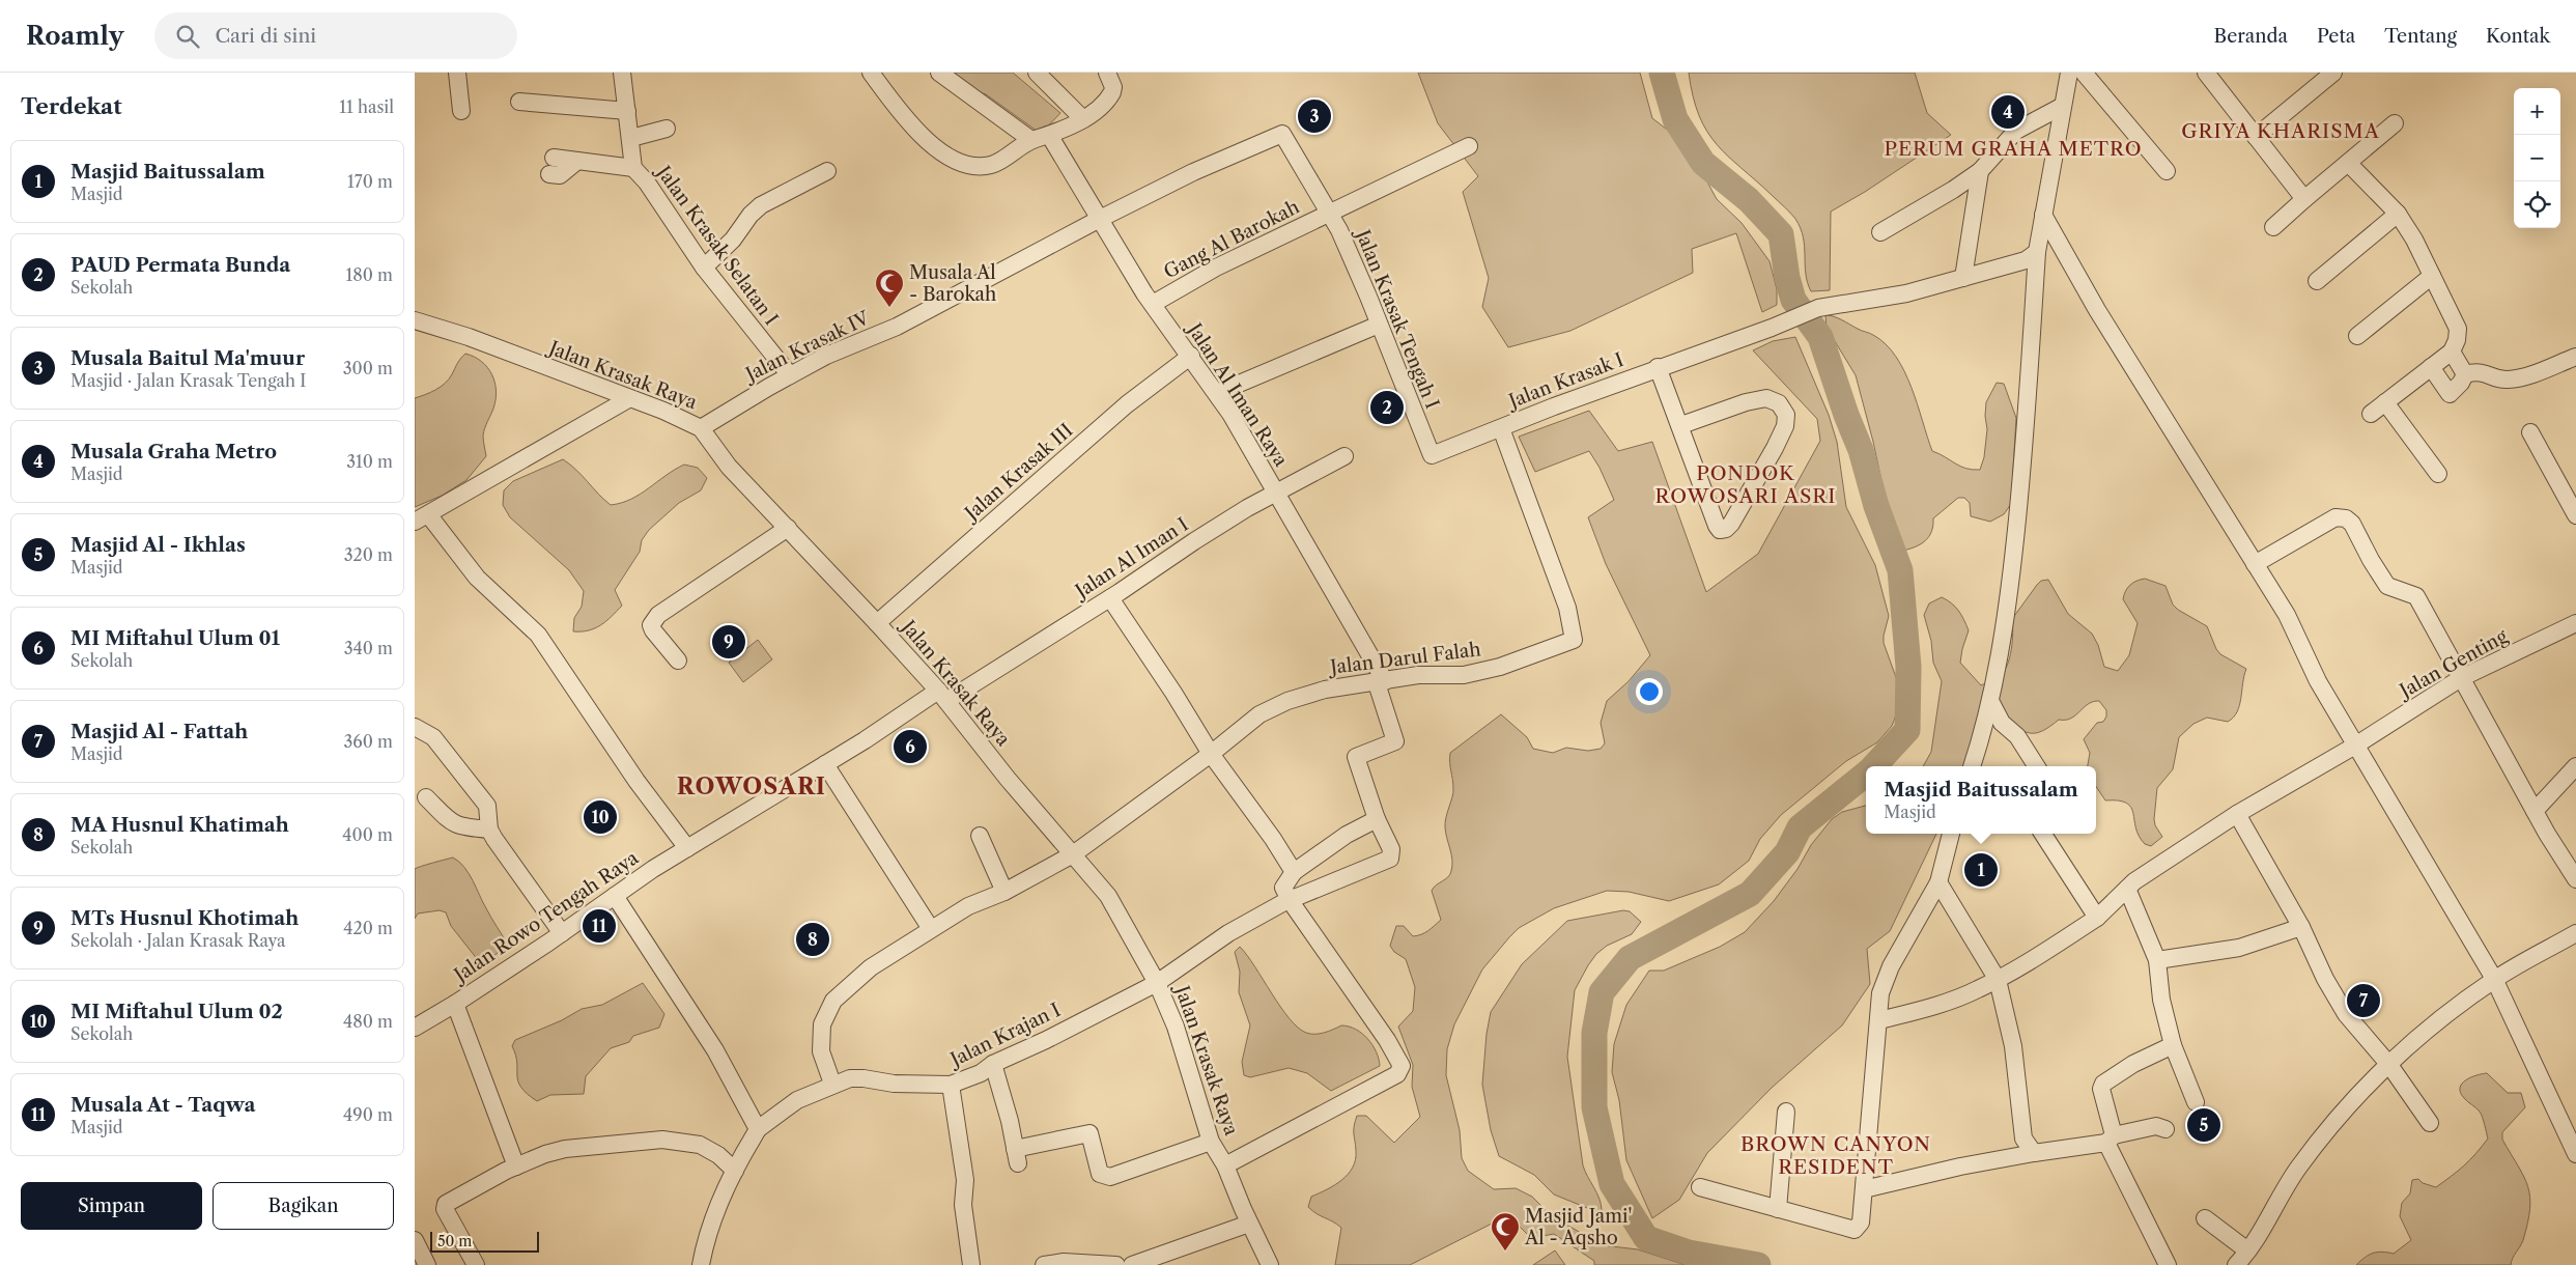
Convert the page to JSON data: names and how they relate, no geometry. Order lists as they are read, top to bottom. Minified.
{"streets":{"street":["Gang Al Barokah","Jalan Krasak Selatan I","Jalan Krasak Tengah I","Jalan Krasak IV","Jalan Krasak Raya","Jalan Krasak I","Jalan Al Iman Raya","Jalan Krasak III","Jalan Al Iman I","Jalan Darul Falah","Jalan Genting","Jalan Rowo Tengah Raya","Jalan Krajan I"]},"crossings":[["Gang Al Barokah","Jalan Krasak Tengah I"],["Gang Al Barokah","Jalan Al Iman Raya"],["Jalan Krasak Selatan I","Jalan Krasak IV"],["Jalan Krasak Tengah I","Jalan Krasak IV"],["Jalan Krasak Tengah I","Jalan Krasak I"],["Jalan Krasak IV","Jalan Krasak Raya"],["Jalan Krasak IV","Jalan Al Iman Raya"],["Jalan Krasak Raya","Jalan Krasak III"],["Jalan Krasak Raya","Jalan Al Iman I"],["Jalan Krasak Raya","Jalan Darul Falah"],["Jalan Krasak Raya","Jalan Rowo Tengah Raya"],["Jalan Krasak Raya","Jalan Krajan I"],["Jalan Krasak I","Jalan Darul Falah"],["Jalan Al Iman Raya","Jalan Krasak III"],["Jalan Al Iman Raya","Jalan Al Iman I"],["Jalan Al Iman Raya","Jalan Darul Falah"],["Jalan Al Iman Raya","Jalan Krajan I"],["Jalan Al Iman I","Jalan Rowo Tengah Raya"],["Jalan Darul Falah","Jalan Krajan I"]],"districts":["GRIYA KHARISMA","PERUM GRAHA METRO","PONDOK ROWOSARI ASRI","ROWOSARI","BROWN CANYON RESIDENT"],"places":{"mosque":["Musala Al - Barokah","Masjid Jami' Al - Aqsho"]},"scale_bar":"50 m","page":{"header":"Roamly","search":"Cari di sini","nav":["Beranda","Peta","Tentang","Kontak"],"heading":["Terdekat","11 hasil"],"map_buttons":["+","−"],"pins":["4","3","2","9","6","10","1","11","8","7","5"],"list":[{"mark":"1","name":"Masjid Baitussalam","note":"Masjid","value":"170 m"},{"mark":"2","name":"PAUD Permata Bunda","note":"Sekolah","value":"180 m"},{"mark":"3","name":"Musala Baitul Ma'muur","note":"Masjid · Jalan Krasak Tengah I","value":"300 m"},{"mark":"4","name":"Musala Graha Metro","note":"Masjid","value":"310 m"},{"mark":"5","name":"Masjid Al - Ikhlas","note":"Masjid","value":"320 m"},{"mark":"6","name":"MI Miftahul Ulum 01","note":"Sekolah","value":"340 m"},{"mark":"7","name":"Masjid Al - Fattah","note":"Masjid","value":"360 m"},{"mark":"8","name":"MA Husnul Khatimah","note":"Sekolah","value":"400 m"},{"mark":"9","name":"MTs Husnul Khotimah","note":"Sekolah · Jalan Krasak Raya","value":"420 m"},{"mark":"10","name":"MI Miftahul Ulum 02","note":"Sekolah","value":"480 m"},{"mark":"11","name":"Musala At - Taqwa","note":"Masjid","value":"490 m"}],"popup":["Masjid Baitussalam","Masjid"],"buttons":["Simpan","Bagikan"],"scale":"50 m"}}
